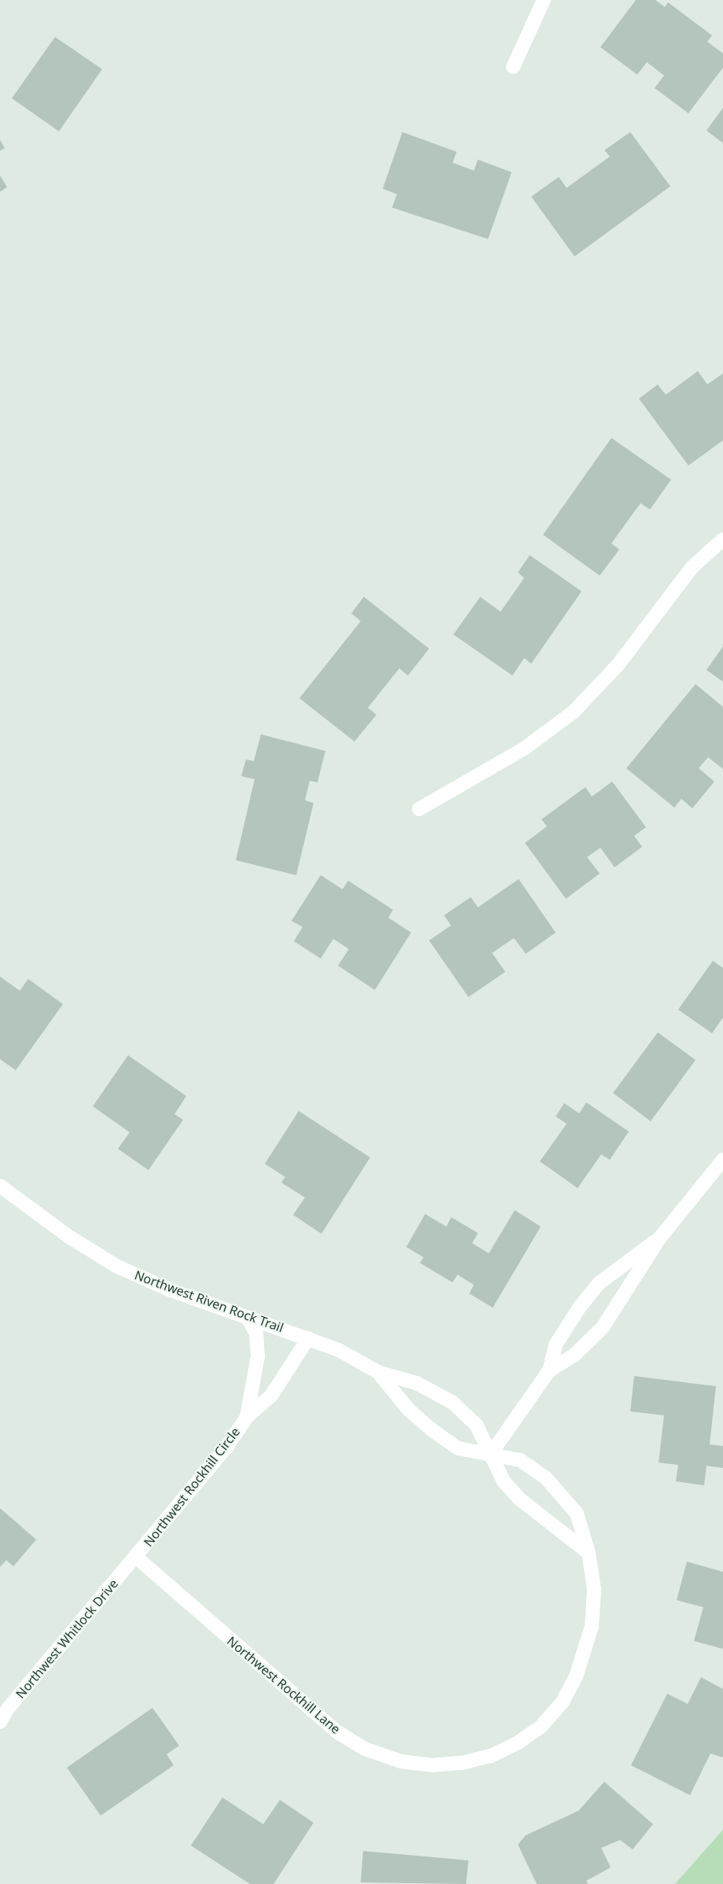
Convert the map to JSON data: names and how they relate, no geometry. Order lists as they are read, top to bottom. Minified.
{"streets":{"street":["Northwest Riven Rock Trail","Northwest Rockhill Circle","Northwest Whitlock Drive","Northwest Rockhill Lane"]},"crossings":[["Northwest Riven Rock Trail","Northwest Rockhill Circle"],["Northwest Riven Rock Trail","Northwest Rockhill Lane"],["Northwest Rockhill Circle","Northwest Whitlock Drive"],["Northwest Rockhill Circle","Northwest Rockhill Lane"],["Northwest Whitlock Drive","Northwest Rockhill Lane"]]}
